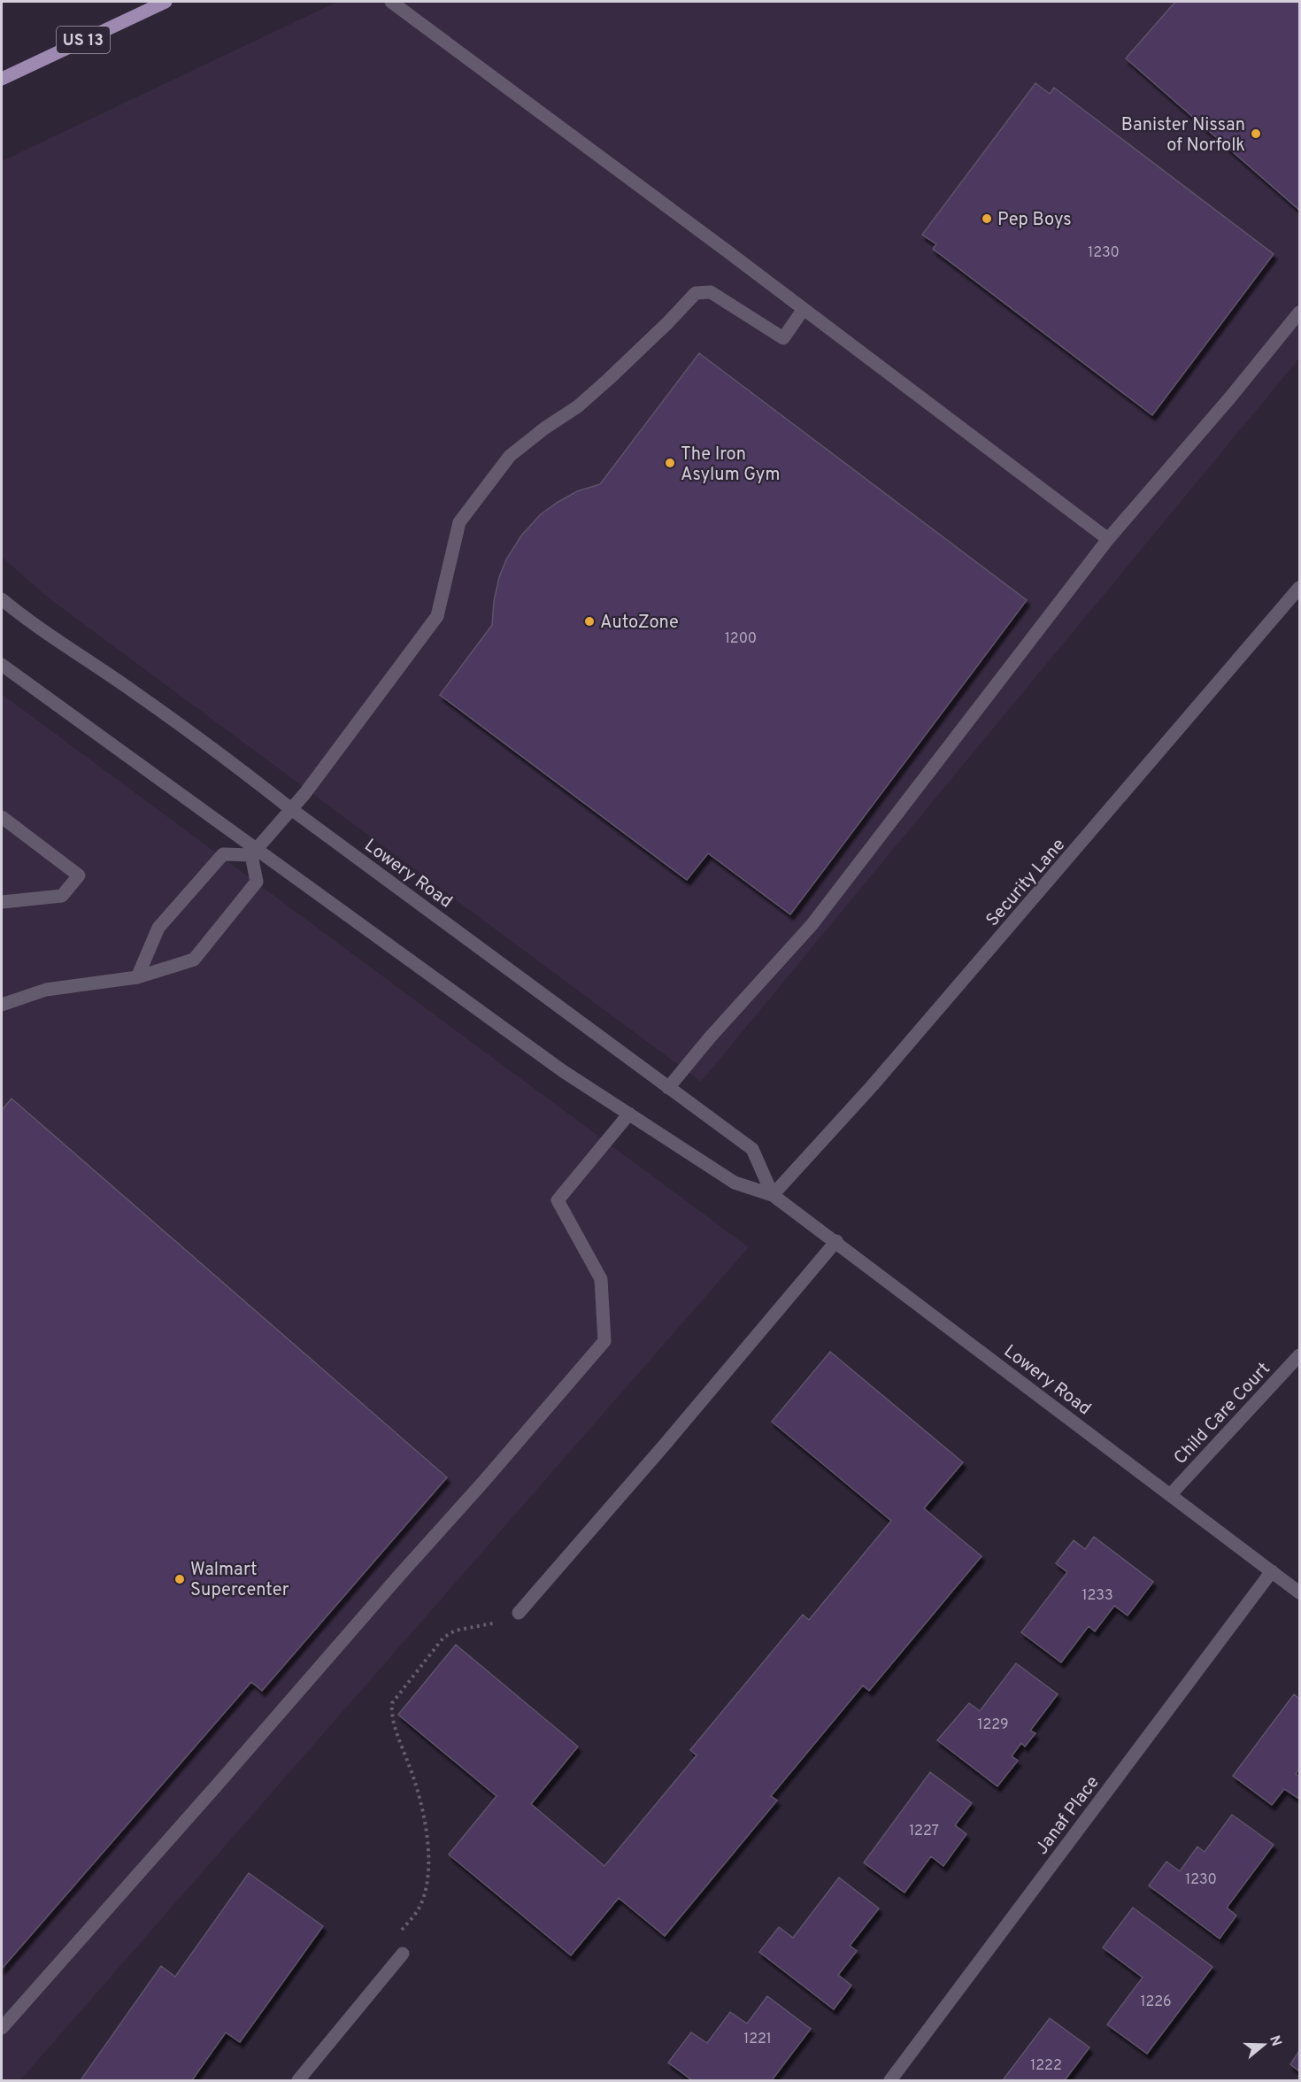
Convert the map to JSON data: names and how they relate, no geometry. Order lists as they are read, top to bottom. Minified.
{"streets":{"main road":["US 13"],"street":["Lowery Road","Security Lane","Child Care Court","Janaf Place"]},"crossings":[["Lowery Road","Security Lane"],["Lowery Road","Child Care Court"],["Lowery Road","Janaf Place"]],"places":["Banister Nissan of Norfolk","Pep Boys","The Iron Asylum Gym","AutoZone","Walmart Supercenter"],"house_numbers":["1230","1200","1233","1229","1227","1230","1226","1221","1222"],"north":"right"}
